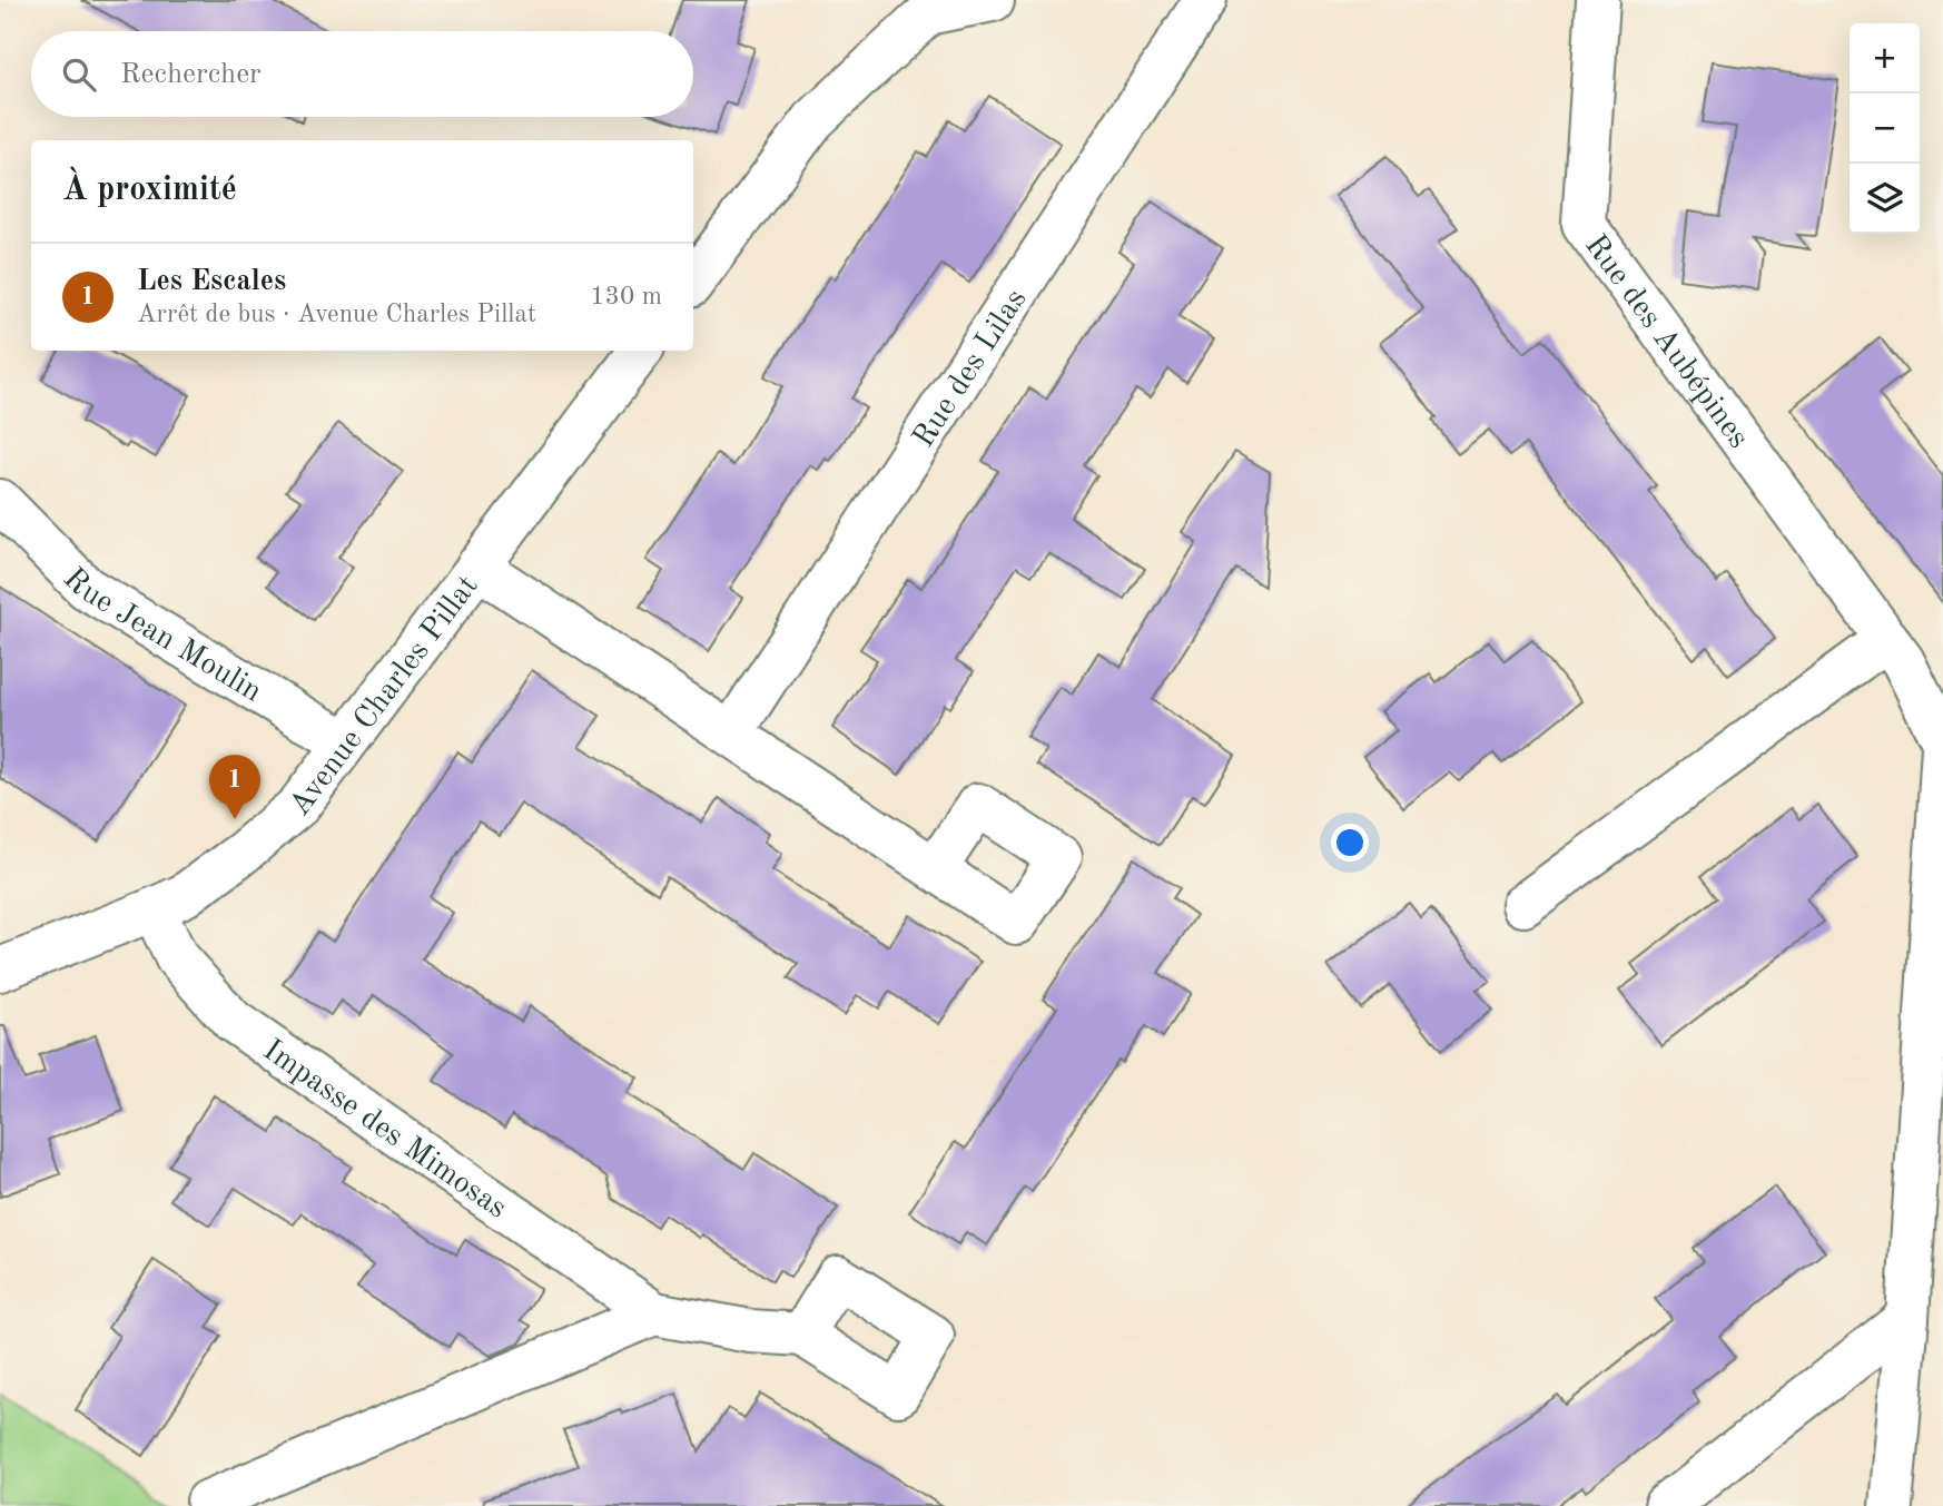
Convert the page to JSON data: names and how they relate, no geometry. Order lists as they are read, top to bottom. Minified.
{"streets":{"street":["Rue des Aubépines","Rue des Lilas","Rue Jean Moulin","Avenue Charles Pillat","Impasse des Mimosas"]},"crossings":[["Rue Jean Moulin","Avenue Charles Pillat"],["Avenue Charles Pillat","Impasse des Mimosas"]],"page":{"map_buttons":["+","−"],"search":"Rechercher","heading":"À proximité","list":[{"mark":"1","name":"Les Escales","note":"Arrêt de bus · Avenue Charles Pillat","value":"130 m"}],"pins":"1"}}
